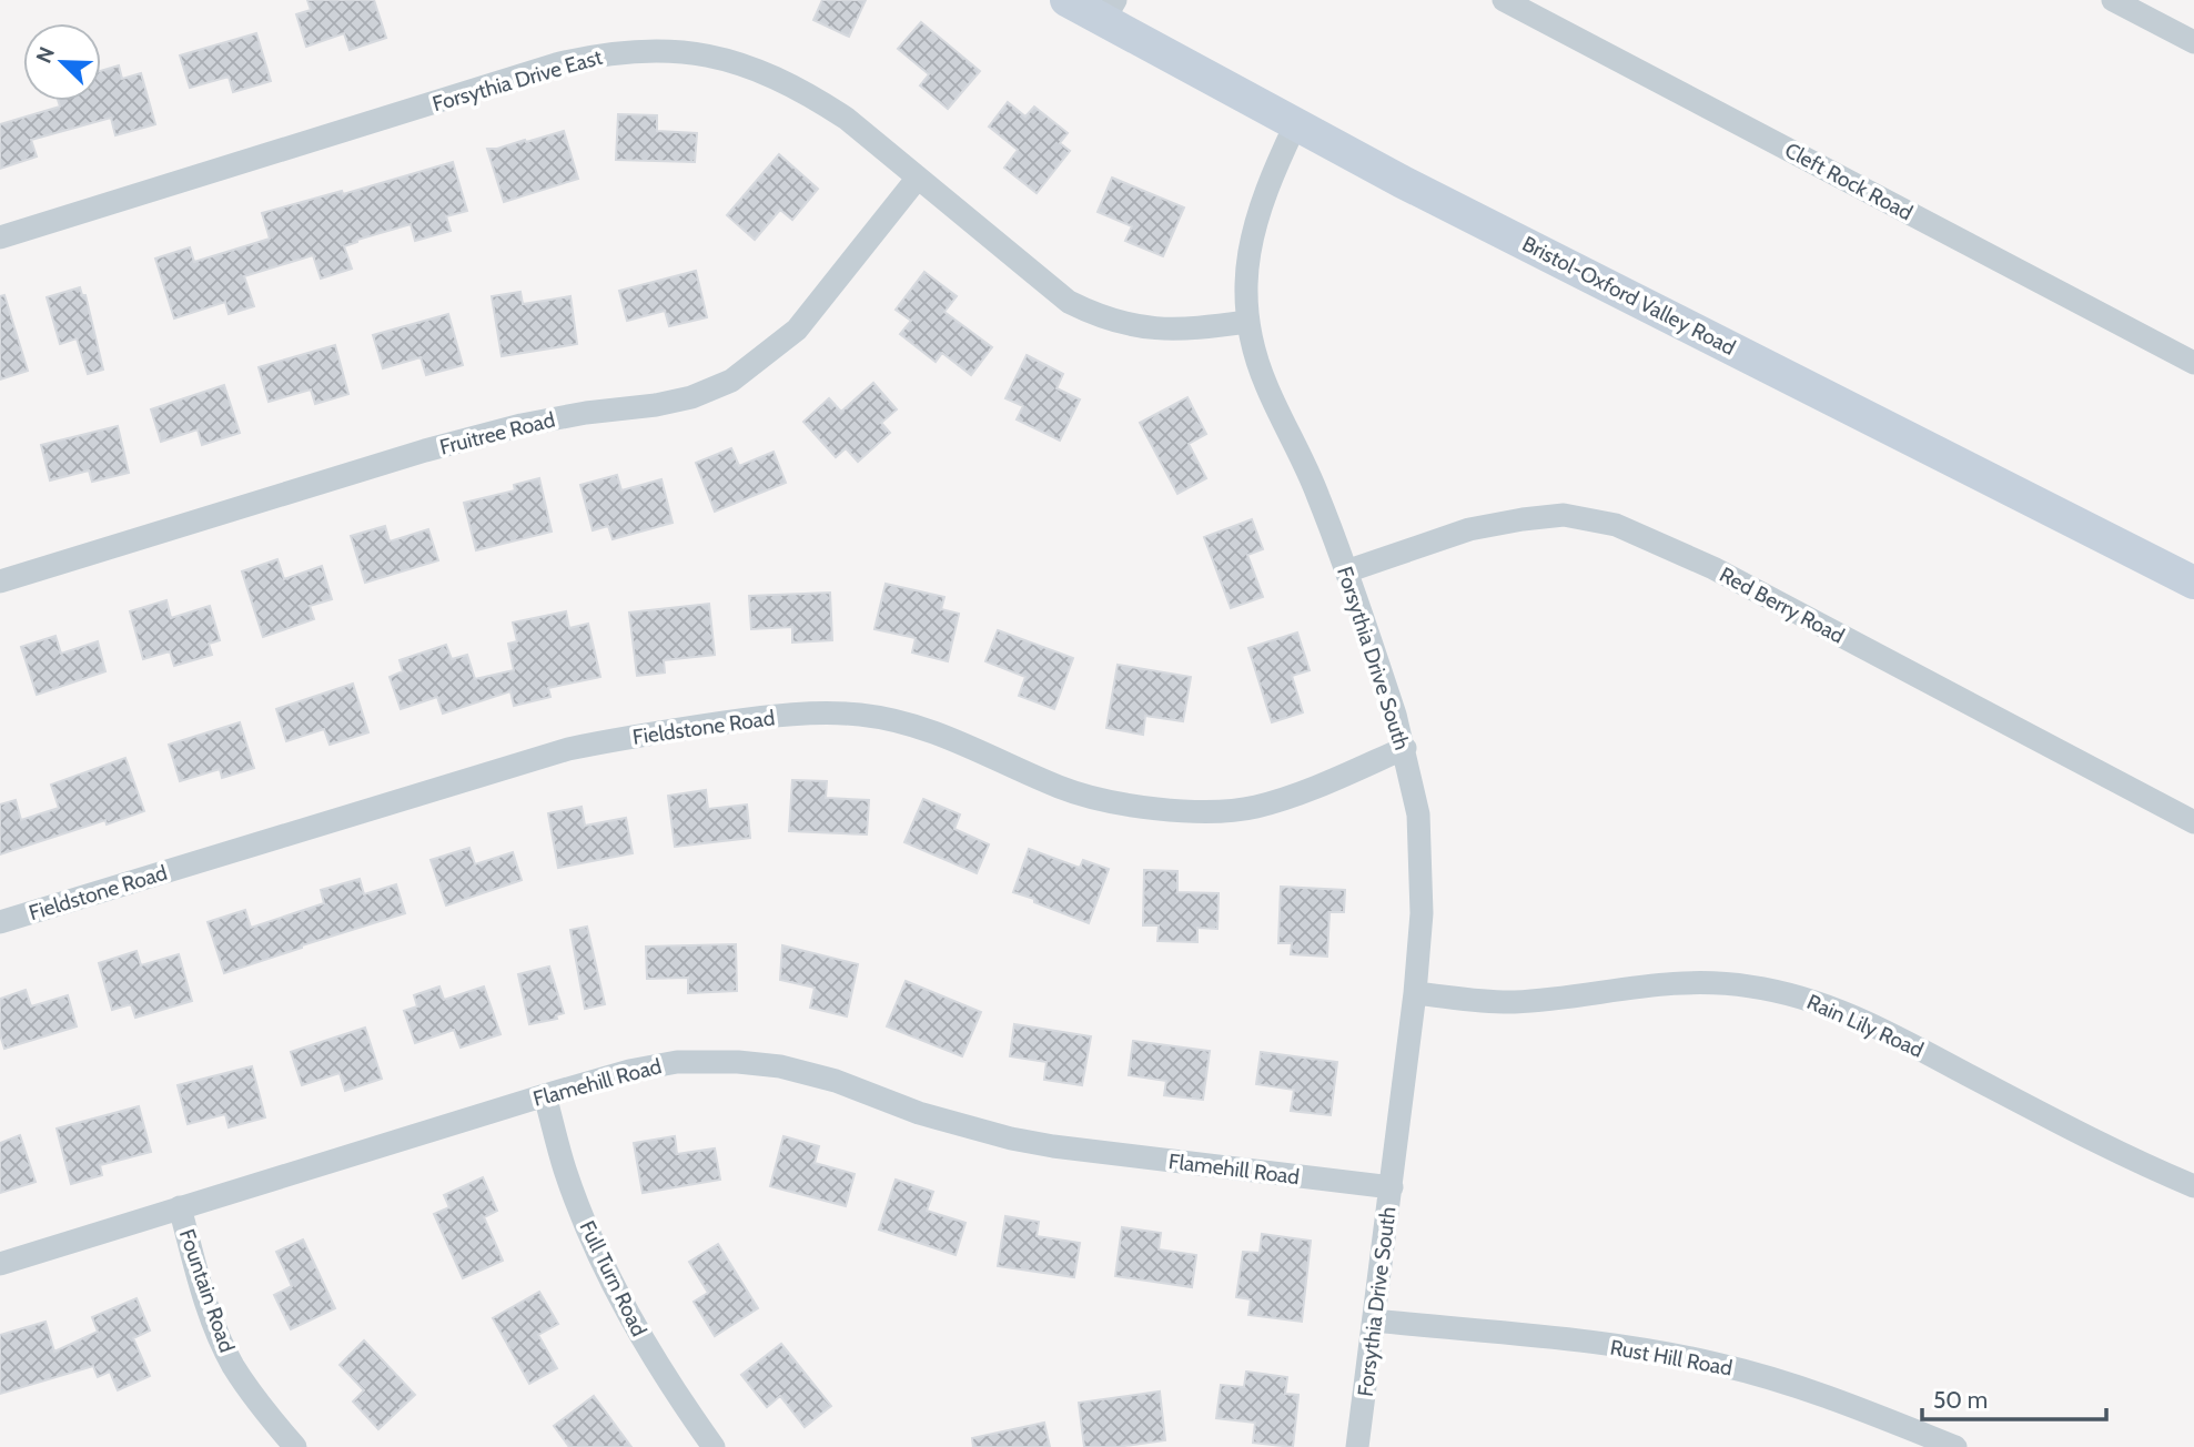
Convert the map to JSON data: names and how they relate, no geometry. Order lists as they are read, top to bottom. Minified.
{"streets":{"main road":["Bristol-Oxford Valley Road"],"street":["Forsythia Drive East","Cleft Rock Road","Fruitree Road","Red Berry Road","Forsythia Drive South","Fieldstone Road","Rain Lily Road","Flamehill Road","Full Turn Road","Fountain Road","Rust Hill Road"]},"crossings":[["Forsythia Drive East","Fruitree Road"],["Forsythia Drive East","Forsythia Drive South"],["Bristol-Oxford Valley Road","Forsythia Drive South"],["Red Berry Road","Forsythia Drive South"],["Forsythia Drive South","Fieldstone Road"],["Forsythia Drive South","Rain Lily Road"],["Forsythia Drive South","Flamehill Road"],["Forsythia Drive South","Rust Hill Road"],["Flamehill Road","Full Turn Road"],["Flamehill Road","Fountain Road"]],"scale_bar":"50 m","north":"top left"}
